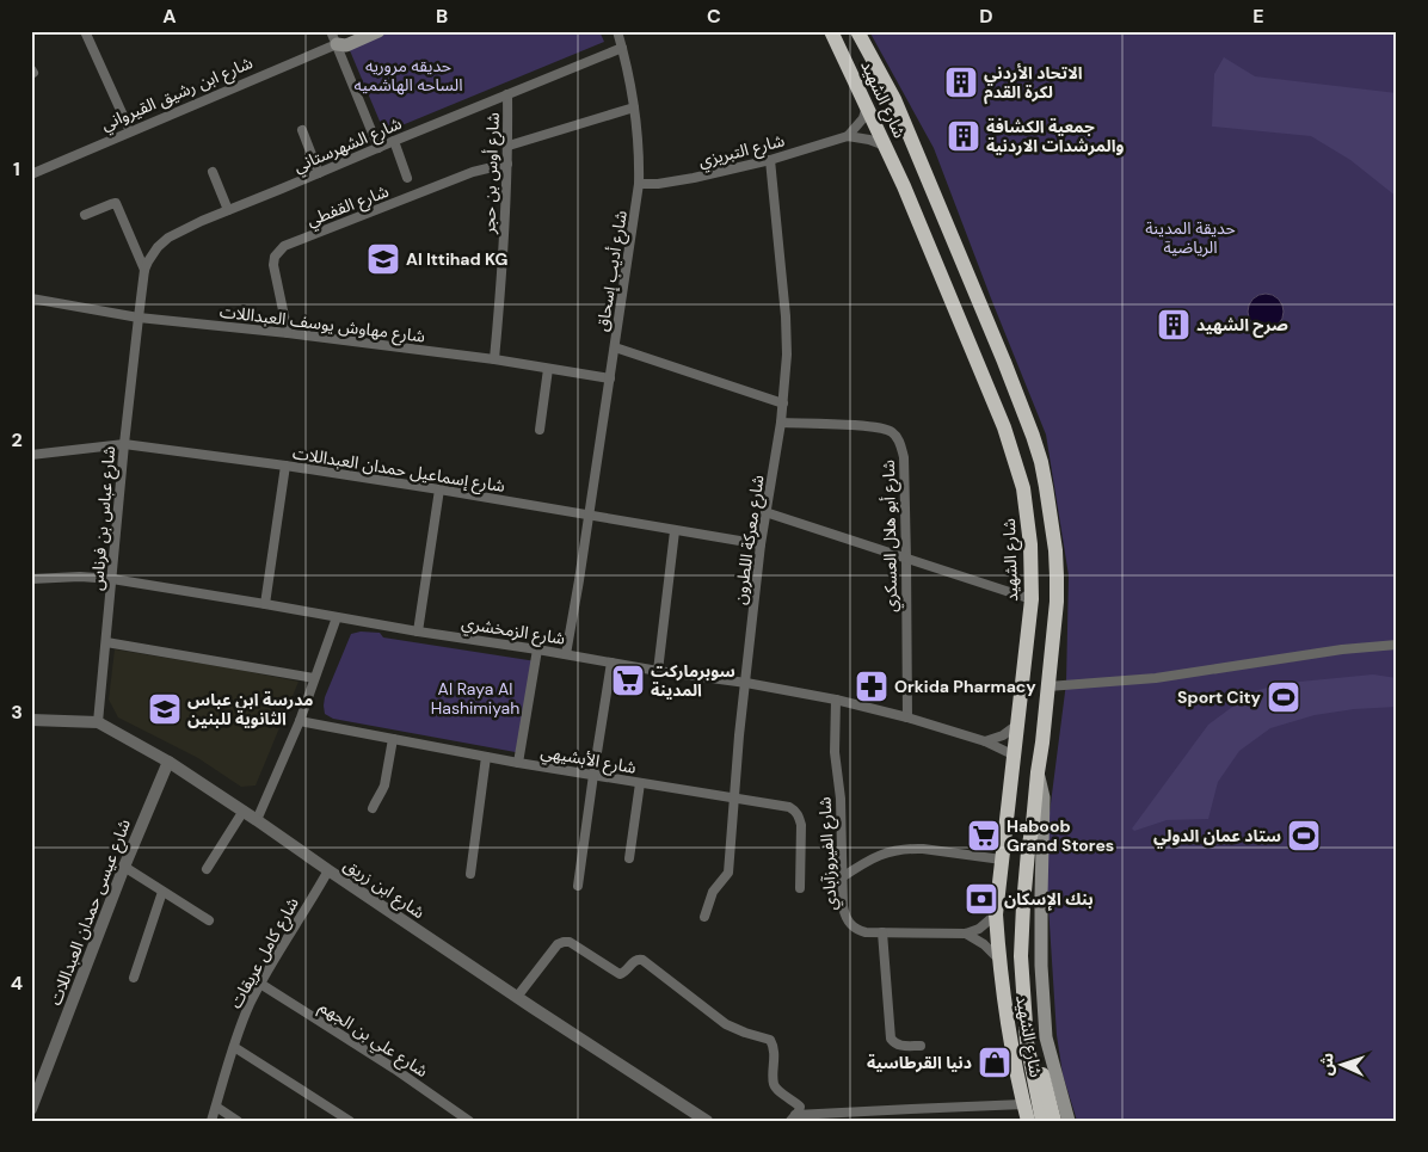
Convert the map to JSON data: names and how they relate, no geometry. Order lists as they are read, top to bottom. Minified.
{"streets":{"highway":["شارع الشهيد"],"main road":["شارع ابن رشيق القيرواني"],"street":["شارع الشهرستاني","شارع التبريزي","شارع أوس بن حجر","شارع القفطي","شارع أديب إسحاق","شارع مهاوش يوسف العبداللات","شارع إسماعيل حمدان العبداللات","شارع عباس بن فرناس","شارع أبو هلال العسكري","شارع معركة اللطرون","شارع الزمخشري","شارع الأبشيهي","شارع الفيروزآبادي","شارع ابن زريق","شارع عيسى حمدان العبداللات","شارع كامل عريقات","شارع علي بن الجهم"]},"crossings":[["شارع الشهيد","شارع الزمخشري"],["شارع الشهرستاني","شارع أوس بن حجر"],["شارع الشهرستاني","شارع أديب إسحاق"],["شارع الشهرستاني","شارع مهاوش يوسف العبداللات"],["شارع الشهرستاني","شارع عباس بن فرناس"],["شارع التبريزي","شارع أديب إسحاق"],["شارع التبريزي","شارع معركة اللطرون"],["شارع أوس بن حجر","شارع القفطي"],["شارع أوس بن حجر","شارع مهاوش يوسف العبداللات"],["شارع القفطي","شارع مهاوش يوسف العبداللات"],["شارع أديب إسحاق","شارع مهاوش يوسف العبداللات"],["شارع أديب إسحاق","شارع إسماعيل حمدان العبداللات"],["شارع أديب إسحاق","شارع الزمخشري"],["شارع مهاوش يوسف العبداللات","شارع عباس بن فرناس"],["شارع إسماعيل حمدان العبداللات","شارع عباس بن فرناس"],["شارع إسماعيل حمدان العبداللات","شارع معركة اللطرون"],["شارع عباس بن فرناس","شارع الزمخشري"],["شارع عباس بن فرناس","شارع ابن زريق"],["شارع أبو هلال العسكري","شارع معركة اللطرون"],["شارع أبو هلال العسكري","شارع الزمخشري"],["شارع معركة اللطرون","شارع الزمخشري"],["شارع معركة اللطرون","شارع الأبشيهي"],["شارع الزمخشري","شارع الفيروزآبادي"],["شارع ابن زريق","شارع عيسى حمدان العبداللات"],["شارع ابن زريق","شارع كامل عريقات"],["شارع كامل عريقات","شارع علي بن الجهم"]],"parks":["حديقه مروريه الساحه الهاشميه","حديقة المدينة الرياضية","Al Raya Al Hashimiyah"],"places":{"building":["الاتحاد الأردني لكرة القدم","جمعية الكشافة والمرشدات الاردنية","صرح الشهيد"],"school or university":["Al Ittihad KG","مدرسة ابن عباس الثانوية للبنين"],"supermarket":["سوبرماركت المدينة","Haboob Grand Stores"],"pharmacy":["Orkida Pharmacy"],"sports":["Sport City","ستاد عمان الدولي"],"bank":["بنك الإسكان"],"shop":["دنيا القرطاسية"]},"north":"left","grid":{"columns":["A","B","C","D","E"],"rows":["1","2","3","4"]}}
